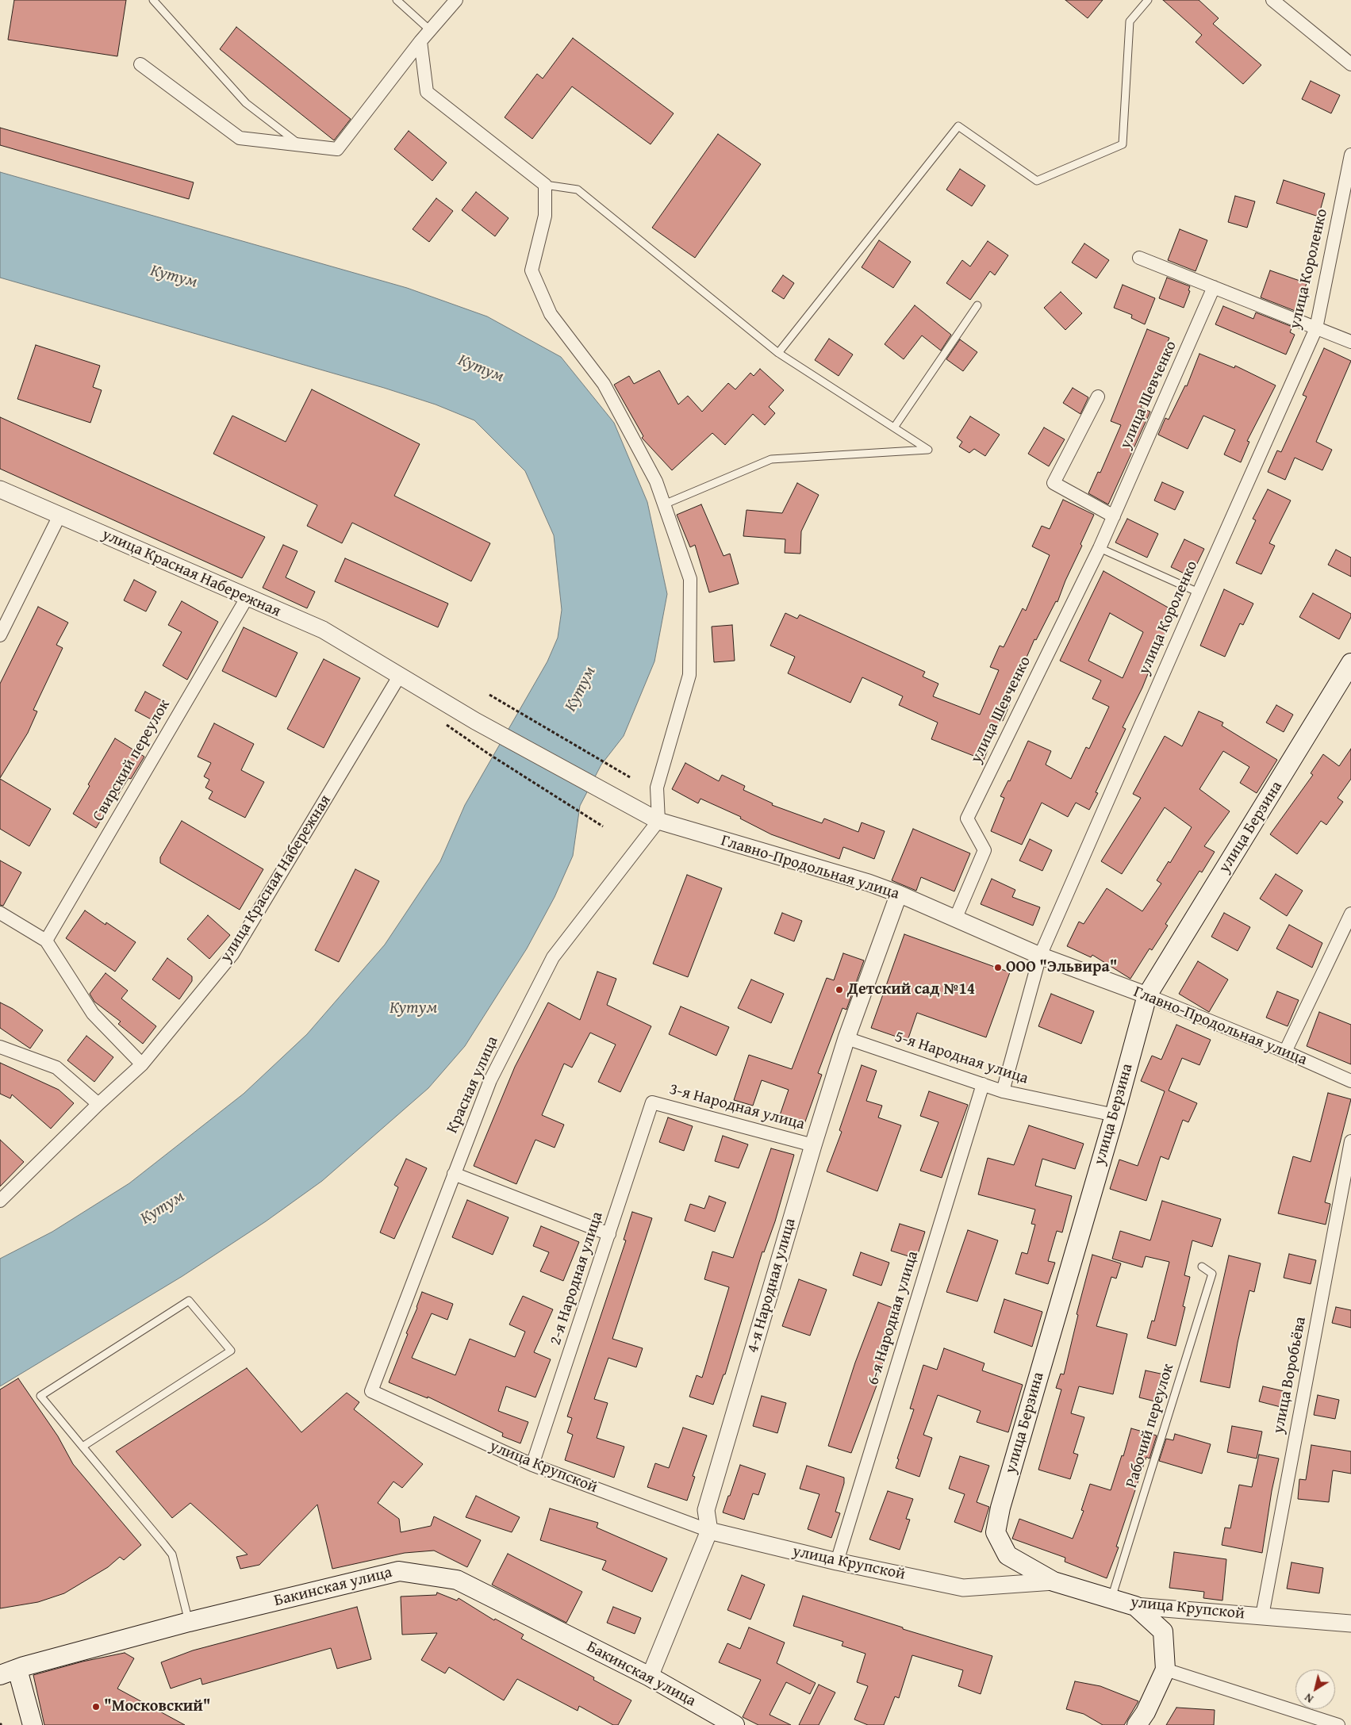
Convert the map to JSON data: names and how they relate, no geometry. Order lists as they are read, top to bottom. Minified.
{"streets":{"main road":["улица Берзина","улица Крупской","Бакинская улица"],"street":["улица Короленко","улица Шевченко","улица Красная Набережная","Свирский переулок","Главно-Продольная улица","5-я Народная улица","Красная улица","3-я Народная улица","2-я Народная улица","4-я Народная улица","6-я Народная улица","улица Воробьёва"],"lane":["Рабочий переулок"]},"crossings":[["улица Короленко","Главно-Продольная улица"],["улица Короленко","5-я Народная улица"],["улица Шевченко","Главно-Продольная улица"],["улица Красная Набережная","Свирский переулок"],["улица Красная Набережная","Главно-Продольная улица"],["улица Берзина","Главно-Продольная улица"],["улица Берзина","5-я Народная улица"],["улица Берзина","улица Крупской"],["Главно-Продольная улица","Красная улица"],["Главно-Продольная улица","4-я Народная улица"],["5-я Народная улица","4-я Народная улица"],["5-я Народная улица","6-я Народная улица"],["Красная улица","улица Крупской"],["3-я Народная улица","2-я Народная улица"],["3-я Народная улица","4-я Народная улица"],["2-я Народная улица","улица Крупской"],["4-я Народная улица","улица Крупской"],["6-я Народная улица","улица Крупской"],["улица Воробьёва","улица Крупской"],["Рабочий переулок","улица Крупской"]],"water":["Кутум"],"places":["ООО \"Эльвира\"","Детский сад №14","\"Московский\""],"north":"bottom left"}
